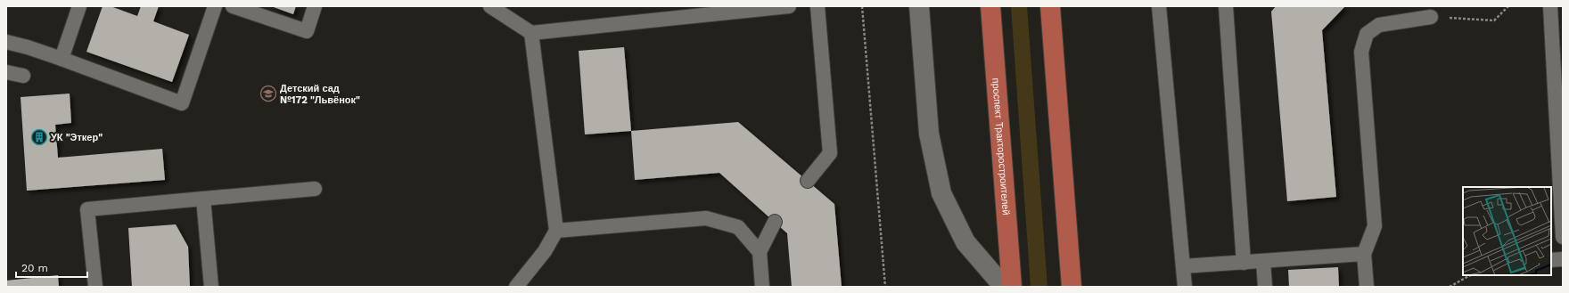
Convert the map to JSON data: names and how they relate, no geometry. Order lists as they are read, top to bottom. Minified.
{"streets":{"main road":["проспект Тракторостроителей"]},"places":{"school or university":["Детский сад №172 \"Львёнок\""],"building":["УК \"Эткер\""]},"scale_bar":"20 m"}
